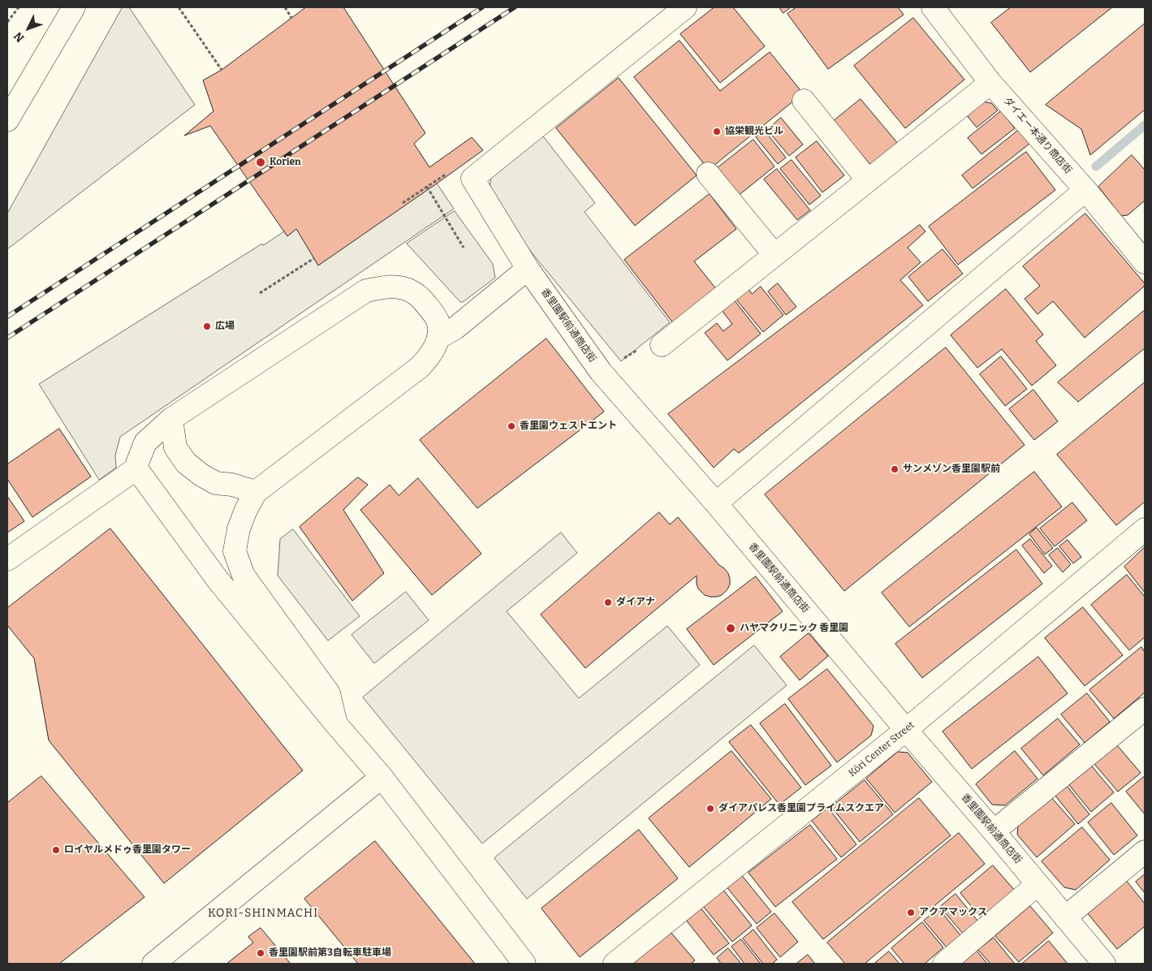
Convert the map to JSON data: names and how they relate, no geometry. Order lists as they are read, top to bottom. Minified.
{"streets":{"street":["ダイエー本通り商店街","香里園駅前通商店街","Kōri Center Street"]},"crossings":[["香里園駅前通商店街","Kōri Center Street"]],"districts":["KORI-SHINMACHI"],"places":["協栄観光ビル","Korien","広場","香里園ウェストエント","サンメゾン香里園駅前","ダイアナ","ハヤマクリニック 香里園","ダイアパレス香里園プライムスクエア","ロイヤルメドゥ香里園タワー","アクアマックス","香里園駅前第3自転車駐車場"],"north":"bottom left"}
